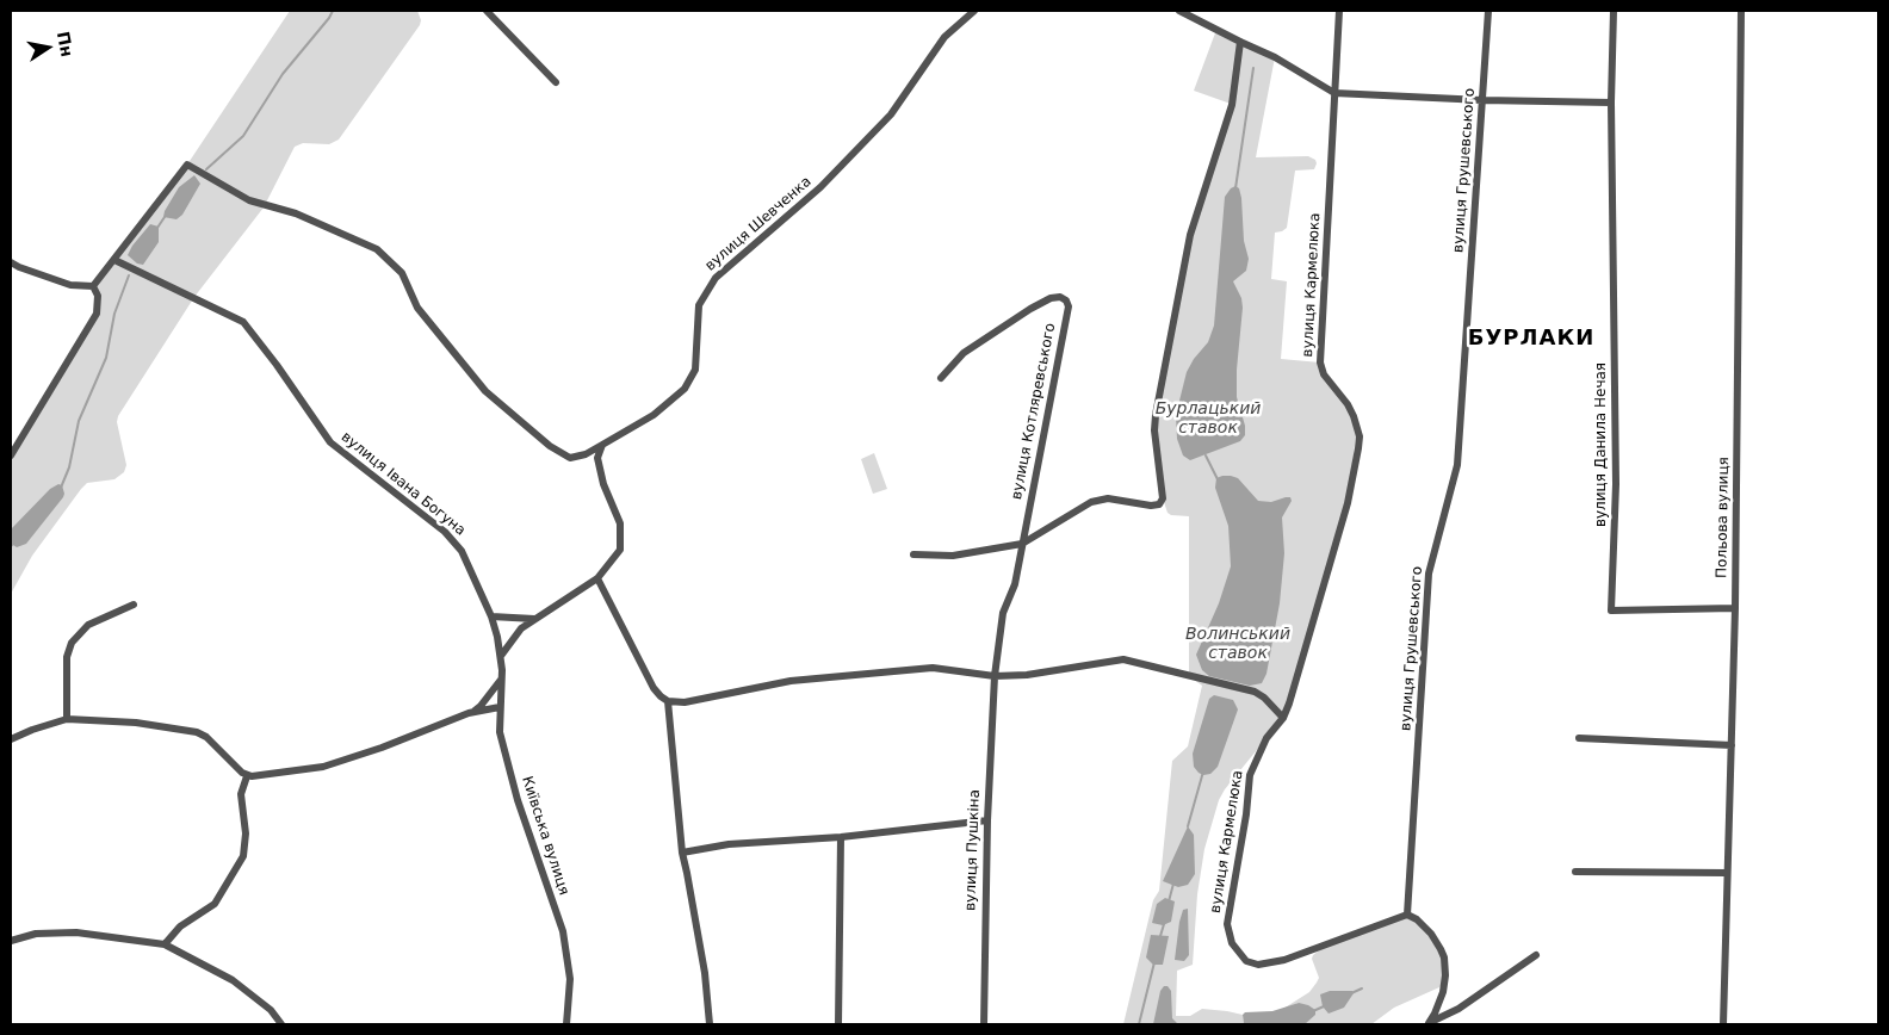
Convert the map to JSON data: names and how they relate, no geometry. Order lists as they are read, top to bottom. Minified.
{"streets":{"street":["вулиця Грушевського","вулиця Шевченка","вулиця Кармелюка","вулиця Котляревського","вулиця Данила Нечая","вулиця Івана Богуна","Польова вулиця","Київська вулиця","вулиця Пушкіна"]},"crossings":[["вулиця Грушевського","вулиця Кармелюка"],["вулиця Шевченка","вулиця Івана Богуна"],["вулиця Котляревського","вулиця Пушкіна"],["вулиця Данила Нечая","Польова вулиця"],["вулиця Івана Богуна","Київська вулиця"]],"districts":["БУРЛАКИ"],"water":["Бурлацький ставок","Волинський ставок"],"north":"right"}
